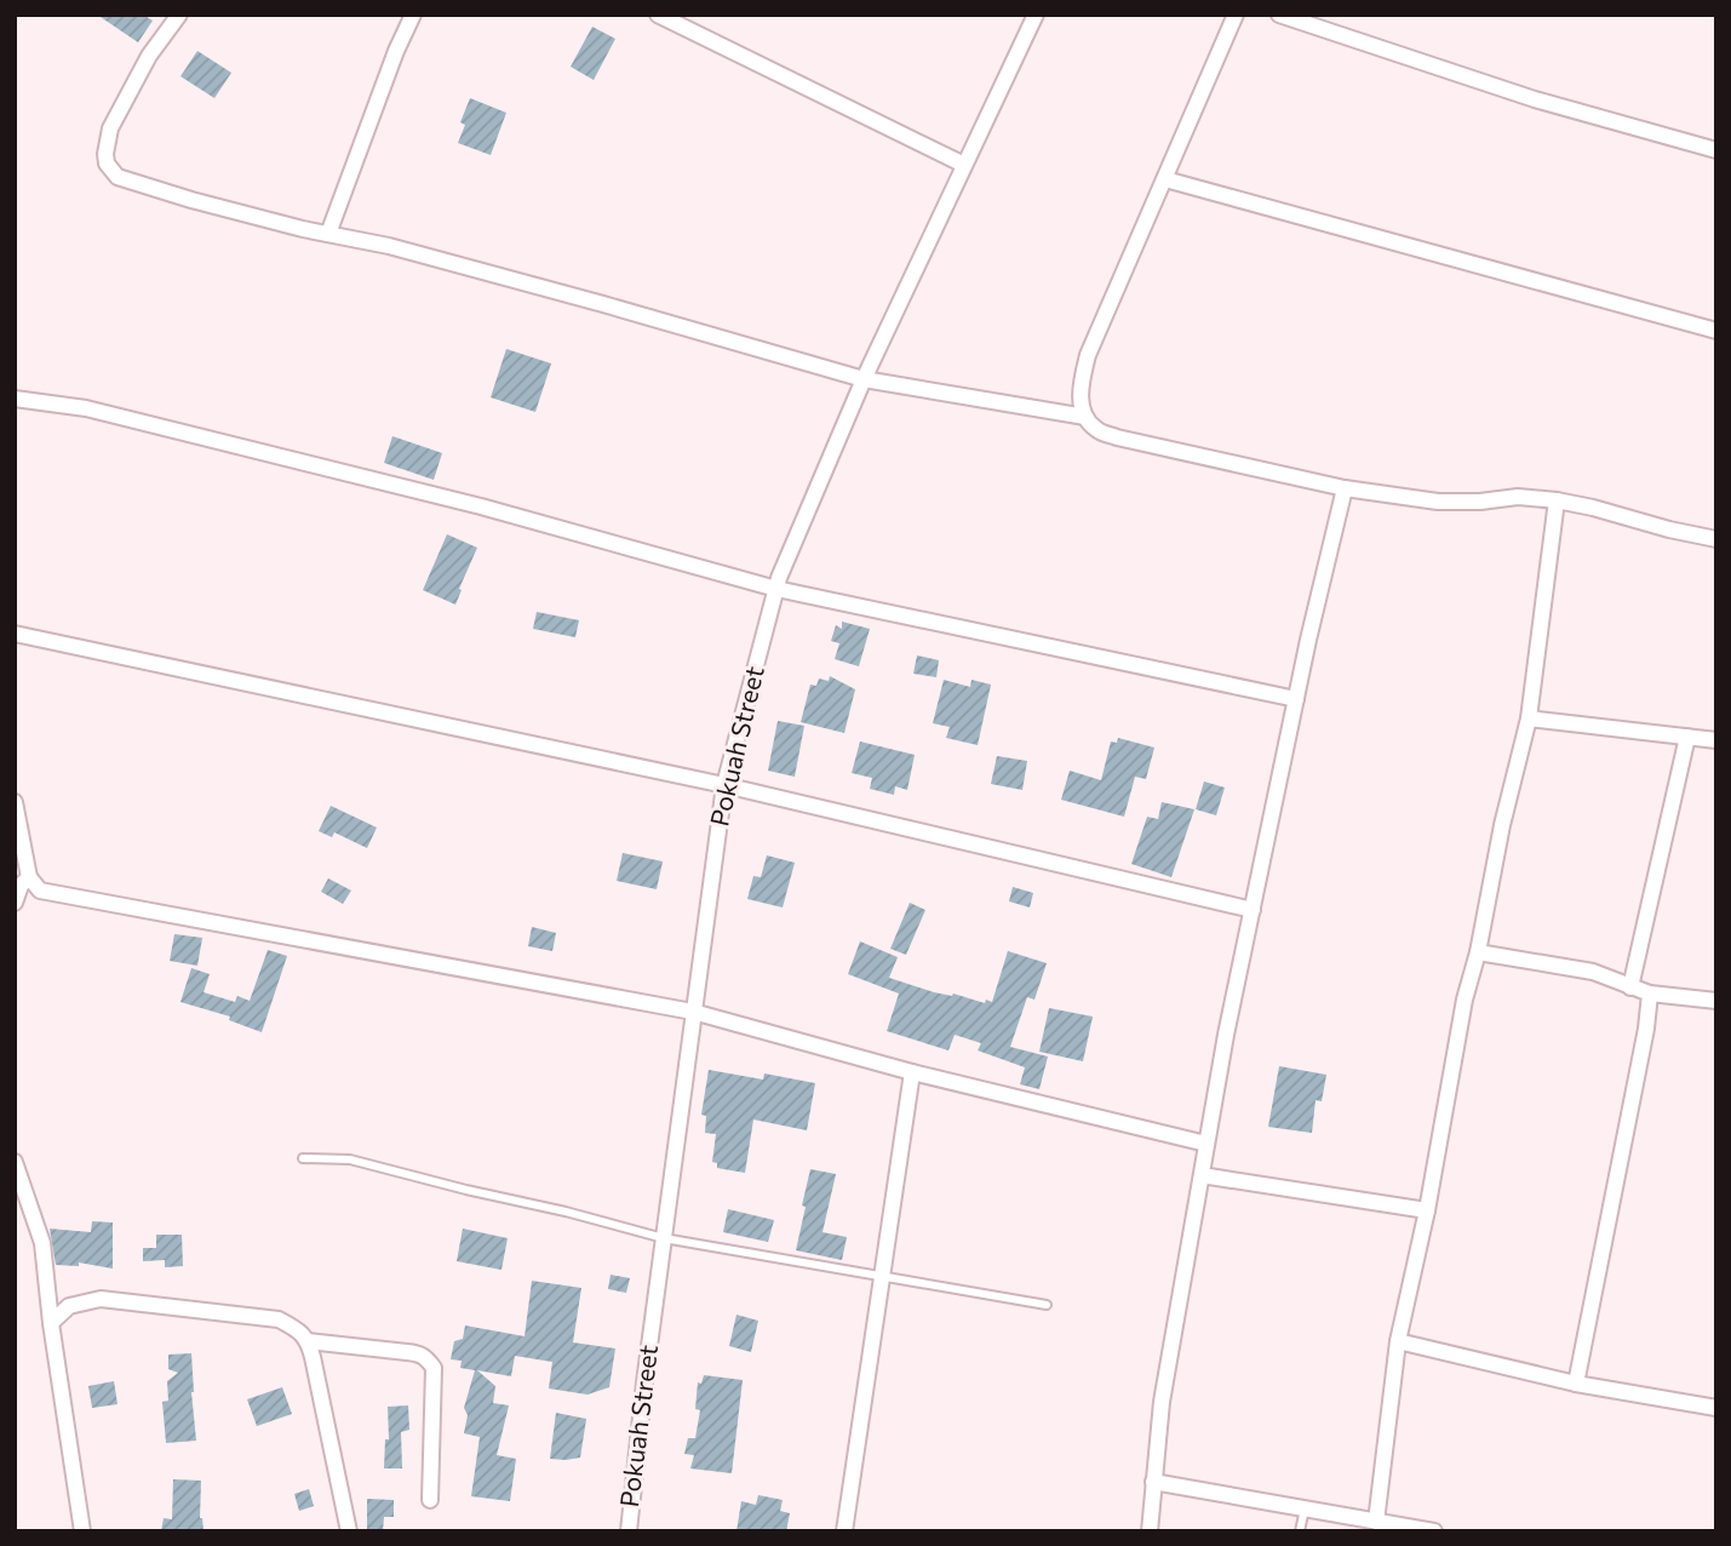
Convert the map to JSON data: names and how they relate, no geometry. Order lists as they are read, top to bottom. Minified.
{"streets":{"street":["Pokuah Street"]}}
